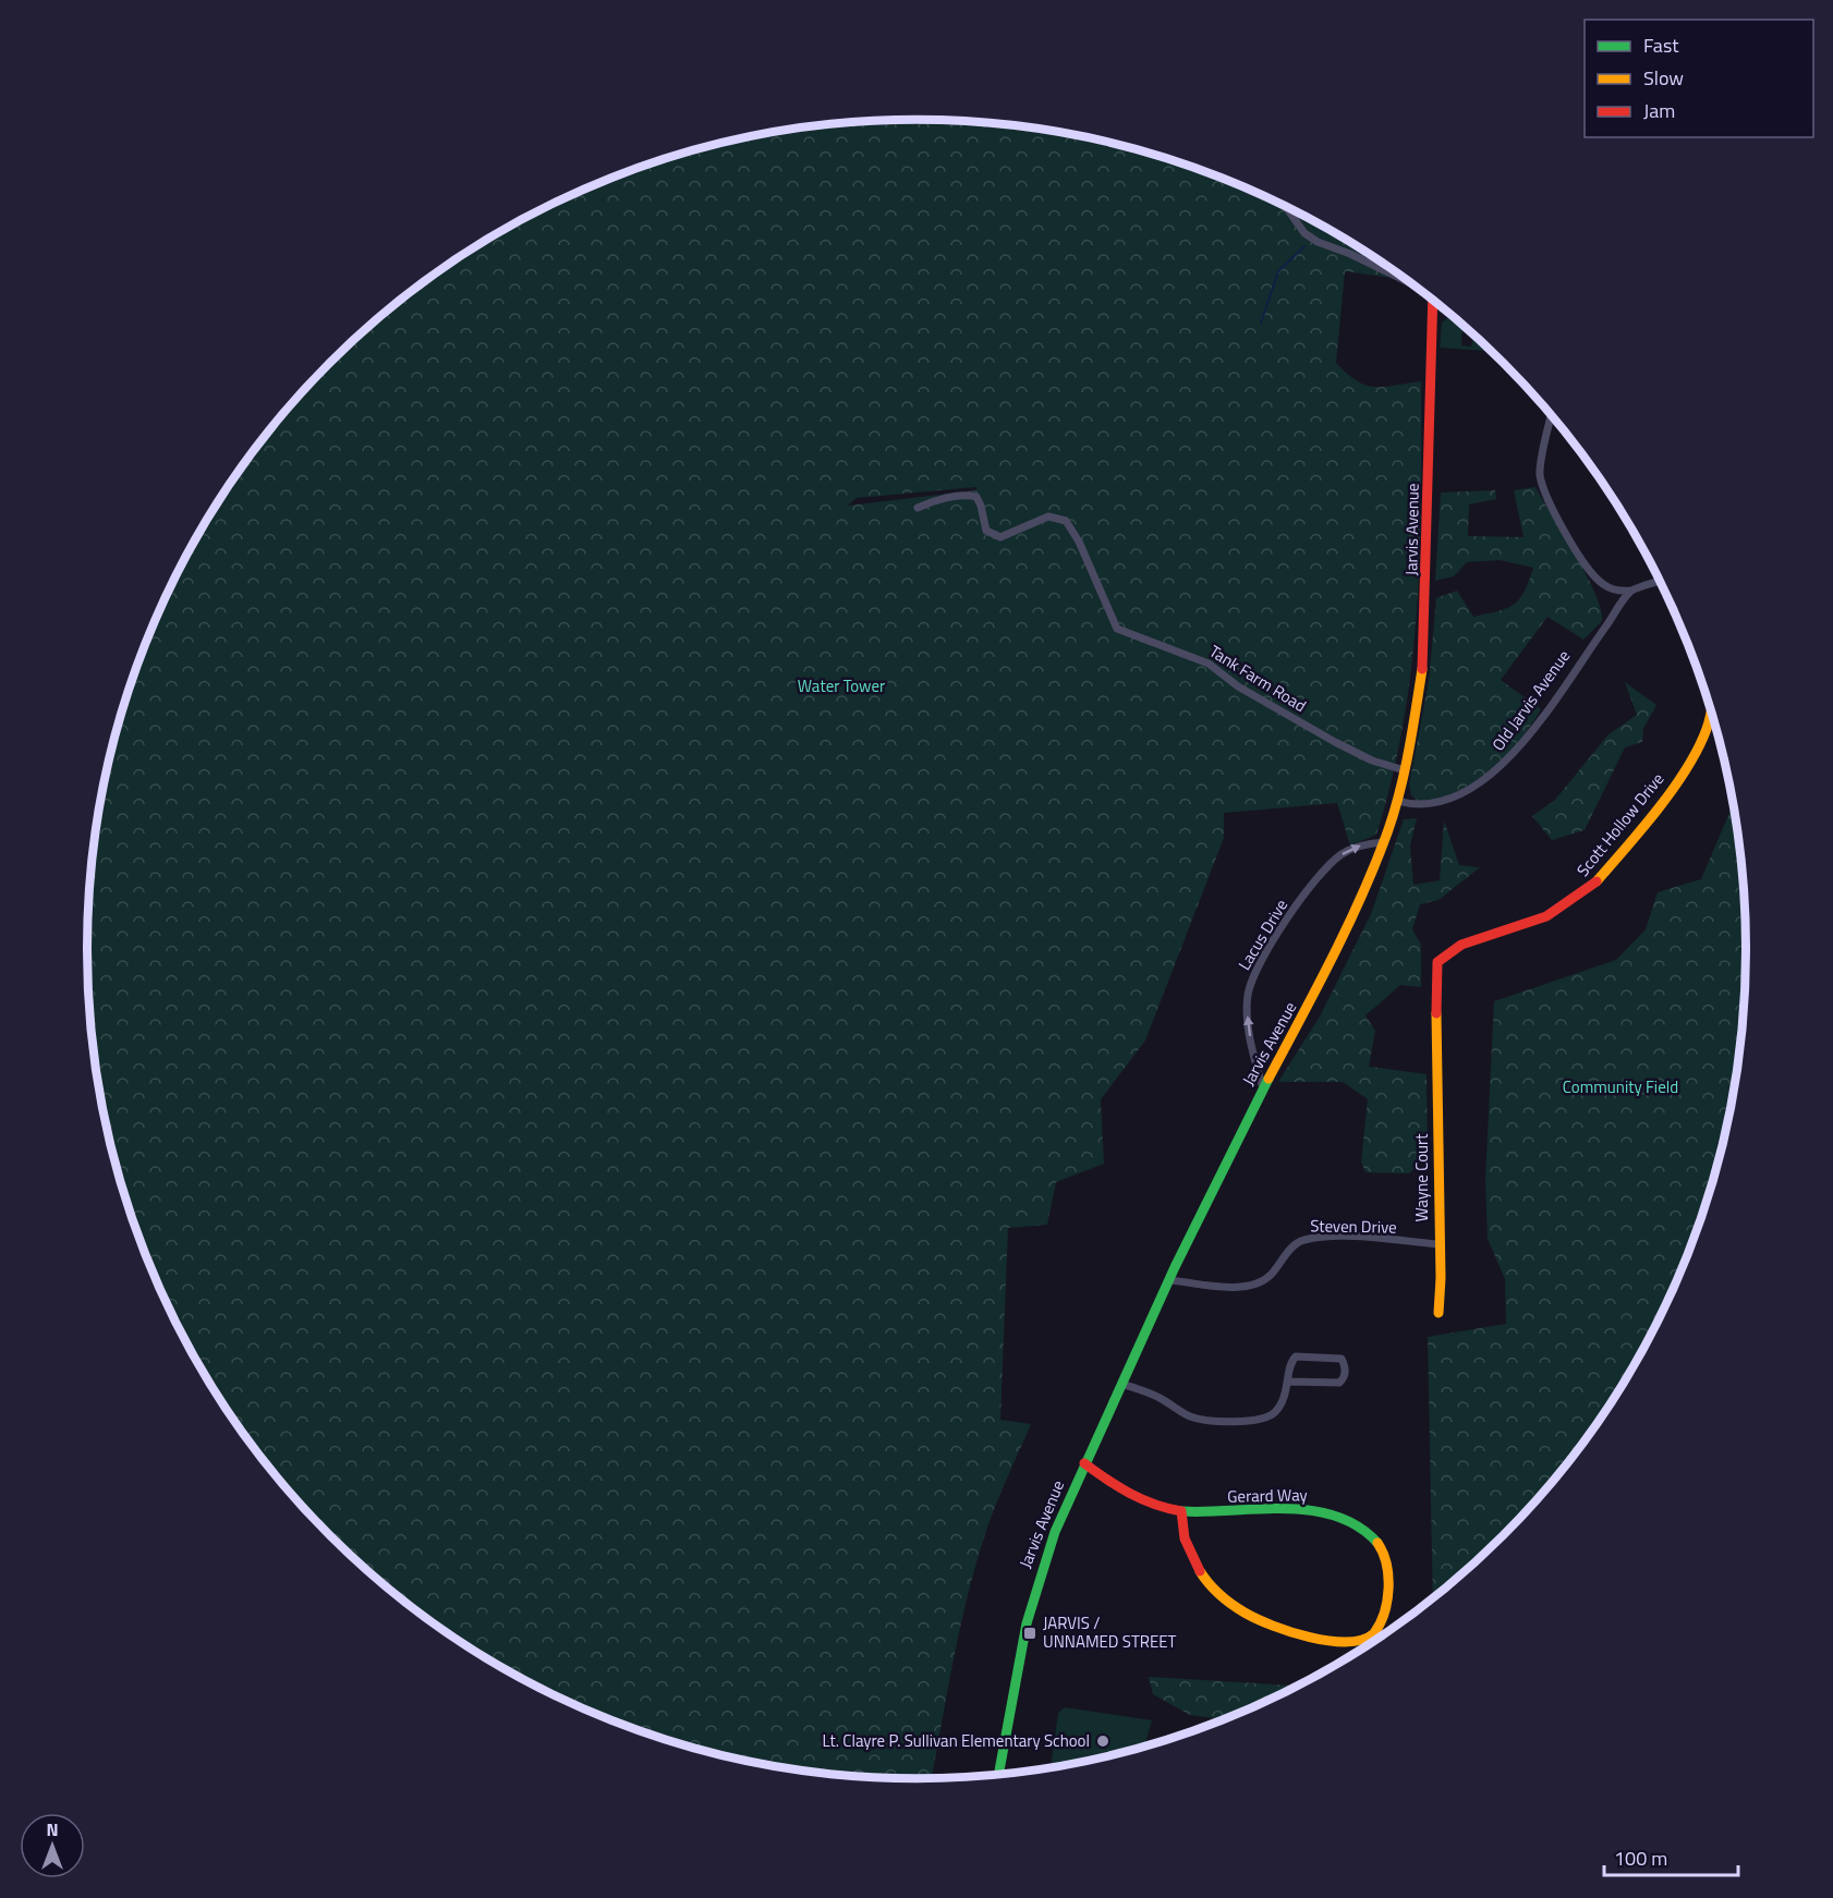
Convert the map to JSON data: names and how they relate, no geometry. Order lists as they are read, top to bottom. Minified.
{"streets":{"street":["Jarvis Avenue","Tank Farm Road","Old Jarvis Avenue","Scott Hollow Drive","Lacus Drive","Wayne Court","Steven Drive","Gerard Way"]},"crossings":[["Jarvis Avenue","Tank Farm Road"],["Jarvis Avenue","Old Jarvis Avenue"],["Jarvis Avenue","Lacus Drive"],["Jarvis Avenue","Steven Drive"],["Jarvis Avenue","Gerard Way"],["Scott Hollow Drive","Wayne Court"],["Wayne Court","Steven Drive"]],"one_way":["Lacus Drive"],"parks":["Water Tower","Community Field"],"places":{"transit":["JARVIS / UNNAMED STREET"],"other":["Lt. Clayre P. Sullivan Elementary School"]},"legend":["Fast","Slow","Jam"],"scale_bar":"100 m","north":"top"}
